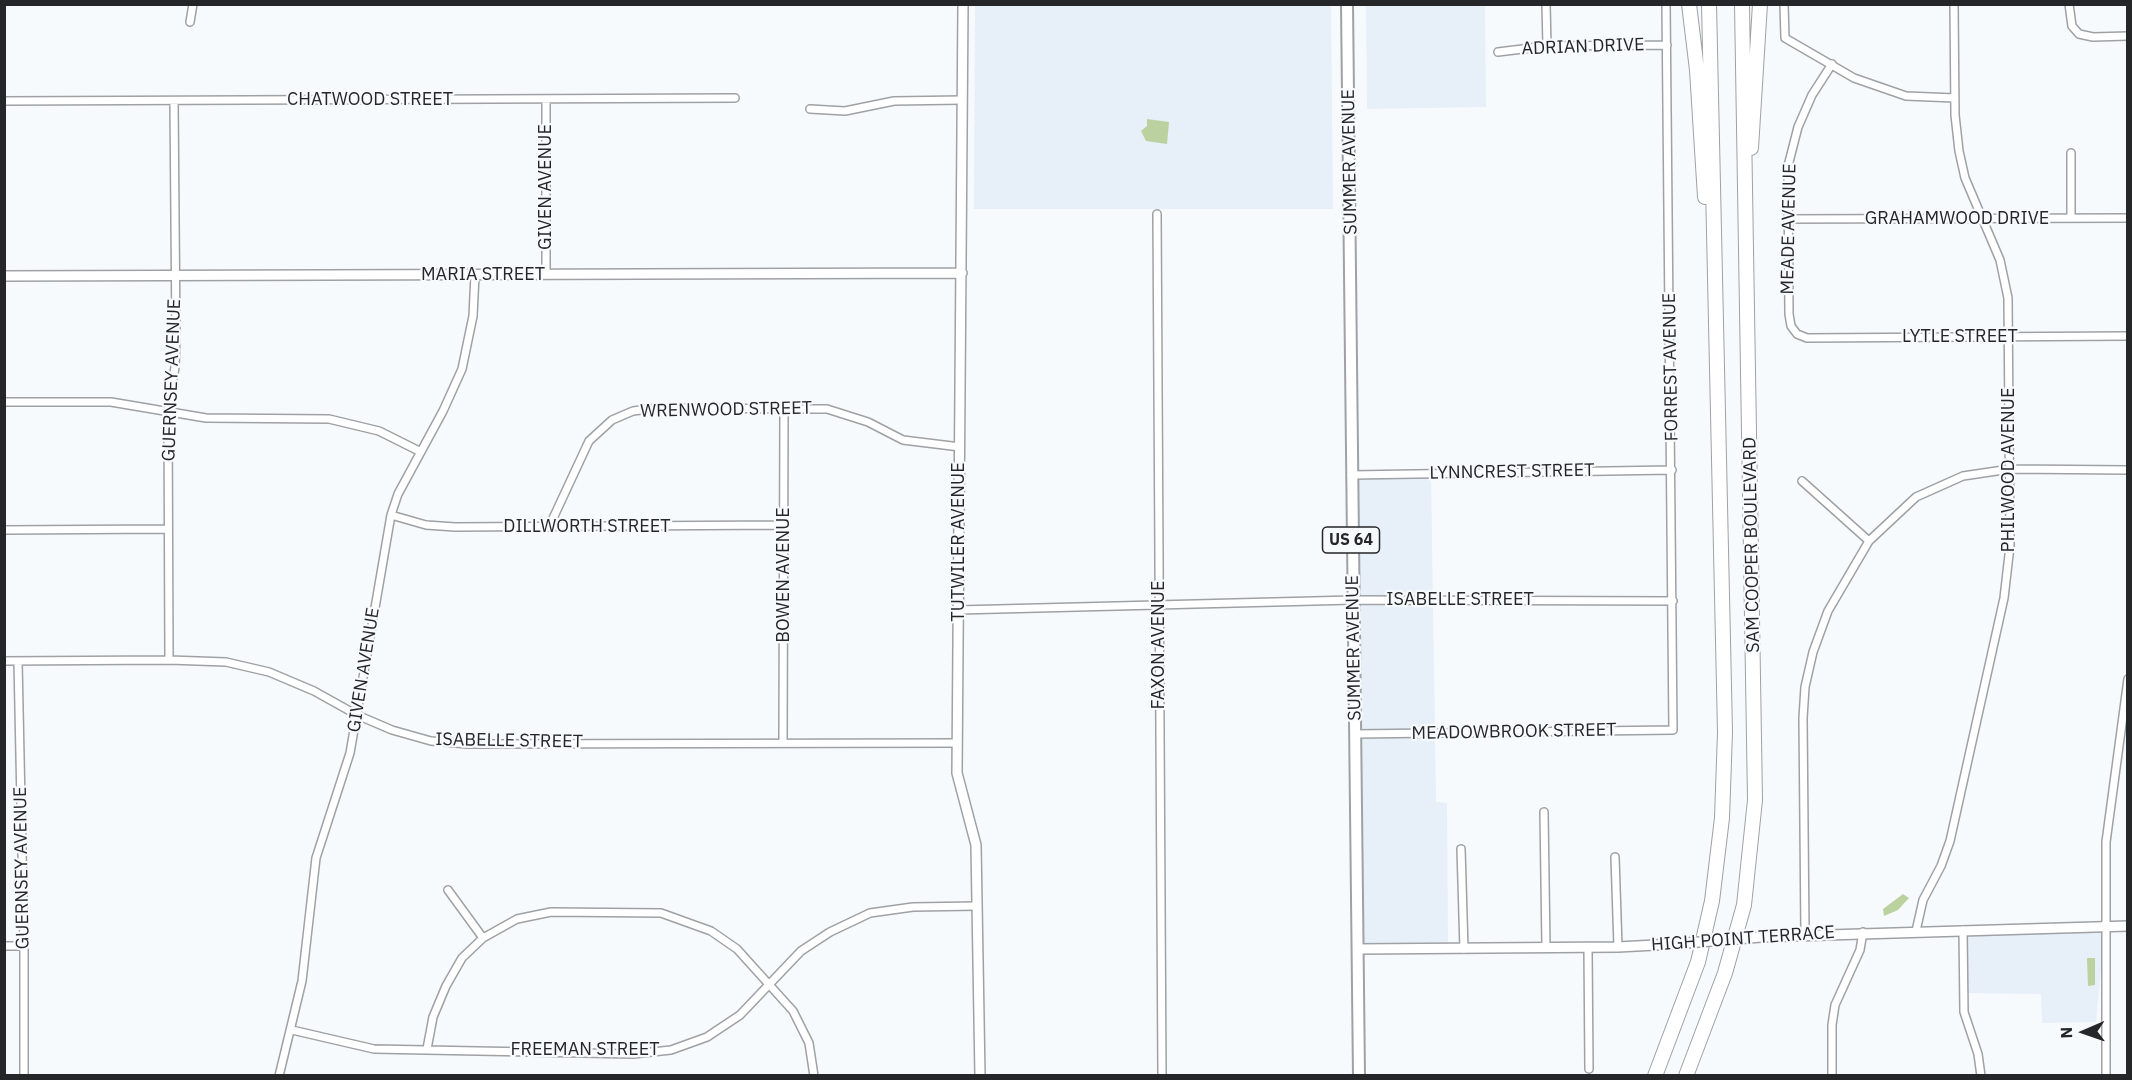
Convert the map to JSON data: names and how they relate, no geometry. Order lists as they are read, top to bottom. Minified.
{"streets":{"highway":["SAM COOPER BOULEVARD"],"main road":["SUMMER AVENUE","US 64"],"street":["ADRIAN DRIVE","CHATWOOD STREET","GIVEN AVENUE","GRAHAMWOOD DRIVE","MEADE AVENUE","MARIA STREET","LYTLE STREET","FORREST AVENUE","GUERNSEY AVENUE","WRENWOOD STREET","PHILWOOD AVENUE","LYNNCREST STREET","DILLWORTH STREET","TUTWILER AVENUE","BOWEN AVENUE","ISABELLE STREET","FAXON AVENUE","MEADOWBROOK STREET","HIGH POINT TERRACE","FREEMAN STREET"]},"crossings":[["ADRIAN DRIVE","FORREST AVENUE"],["CHATWOOD STREET","GIVEN AVENUE"],["CHATWOOD STREET","GUERNSEY AVENUE"],["SUMMER AVENUE","LYNNCREST STREET"],["SUMMER AVENUE","ISABELLE STREET"],["SUMMER AVENUE","MEADOWBROOK STREET"],["SUMMER AVENUE","HIGH POINT TERRACE"],["GIVEN AVENUE","MARIA STREET"],["GIVEN AVENUE","DILLWORTH STREET"],["GIVEN AVENUE","ISABELLE STREET"],["GIVEN AVENUE","FREEMAN STREET"],["GRAHAMWOOD DRIVE","MEADE AVENUE"],["GRAHAMWOOD DRIVE","PHILWOOD AVENUE"],["MEADE AVENUE","LYTLE STREET"],["MARIA STREET","GUERNSEY AVENUE"],["MARIA STREET","TUTWILER AVENUE"],["LYTLE STREET","PHILWOOD AVENUE"],["FORREST AVENUE","LYNNCREST STREET"],["FORREST AVENUE","ISABELLE STREET"],["FORREST AVENUE","MEADOWBROOK STREET"],["GUERNSEY AVENUE","ISABELLE STREET"],["WRENWOOD STREET","DILLWORTH STREET"],["WRENWOOD STREET","TUTWILER AVENUE"],["WRENWOOD STREET","BOWEN AVENUE"],["PHILWOOD AVENUE","HIGH POINT TERRACE"],["DILLWORTH STREET","BOWEN AVENUE"],["TUTWILER AVENUE","ISABELLE STREET"],["TUTWILER AVENUE","FREEMAN STREET"],["BOWEN AVENUE","ISABELLE STREET"],["ISABELLE STREET","FAXON AVENUE"]],"north":"left"}
